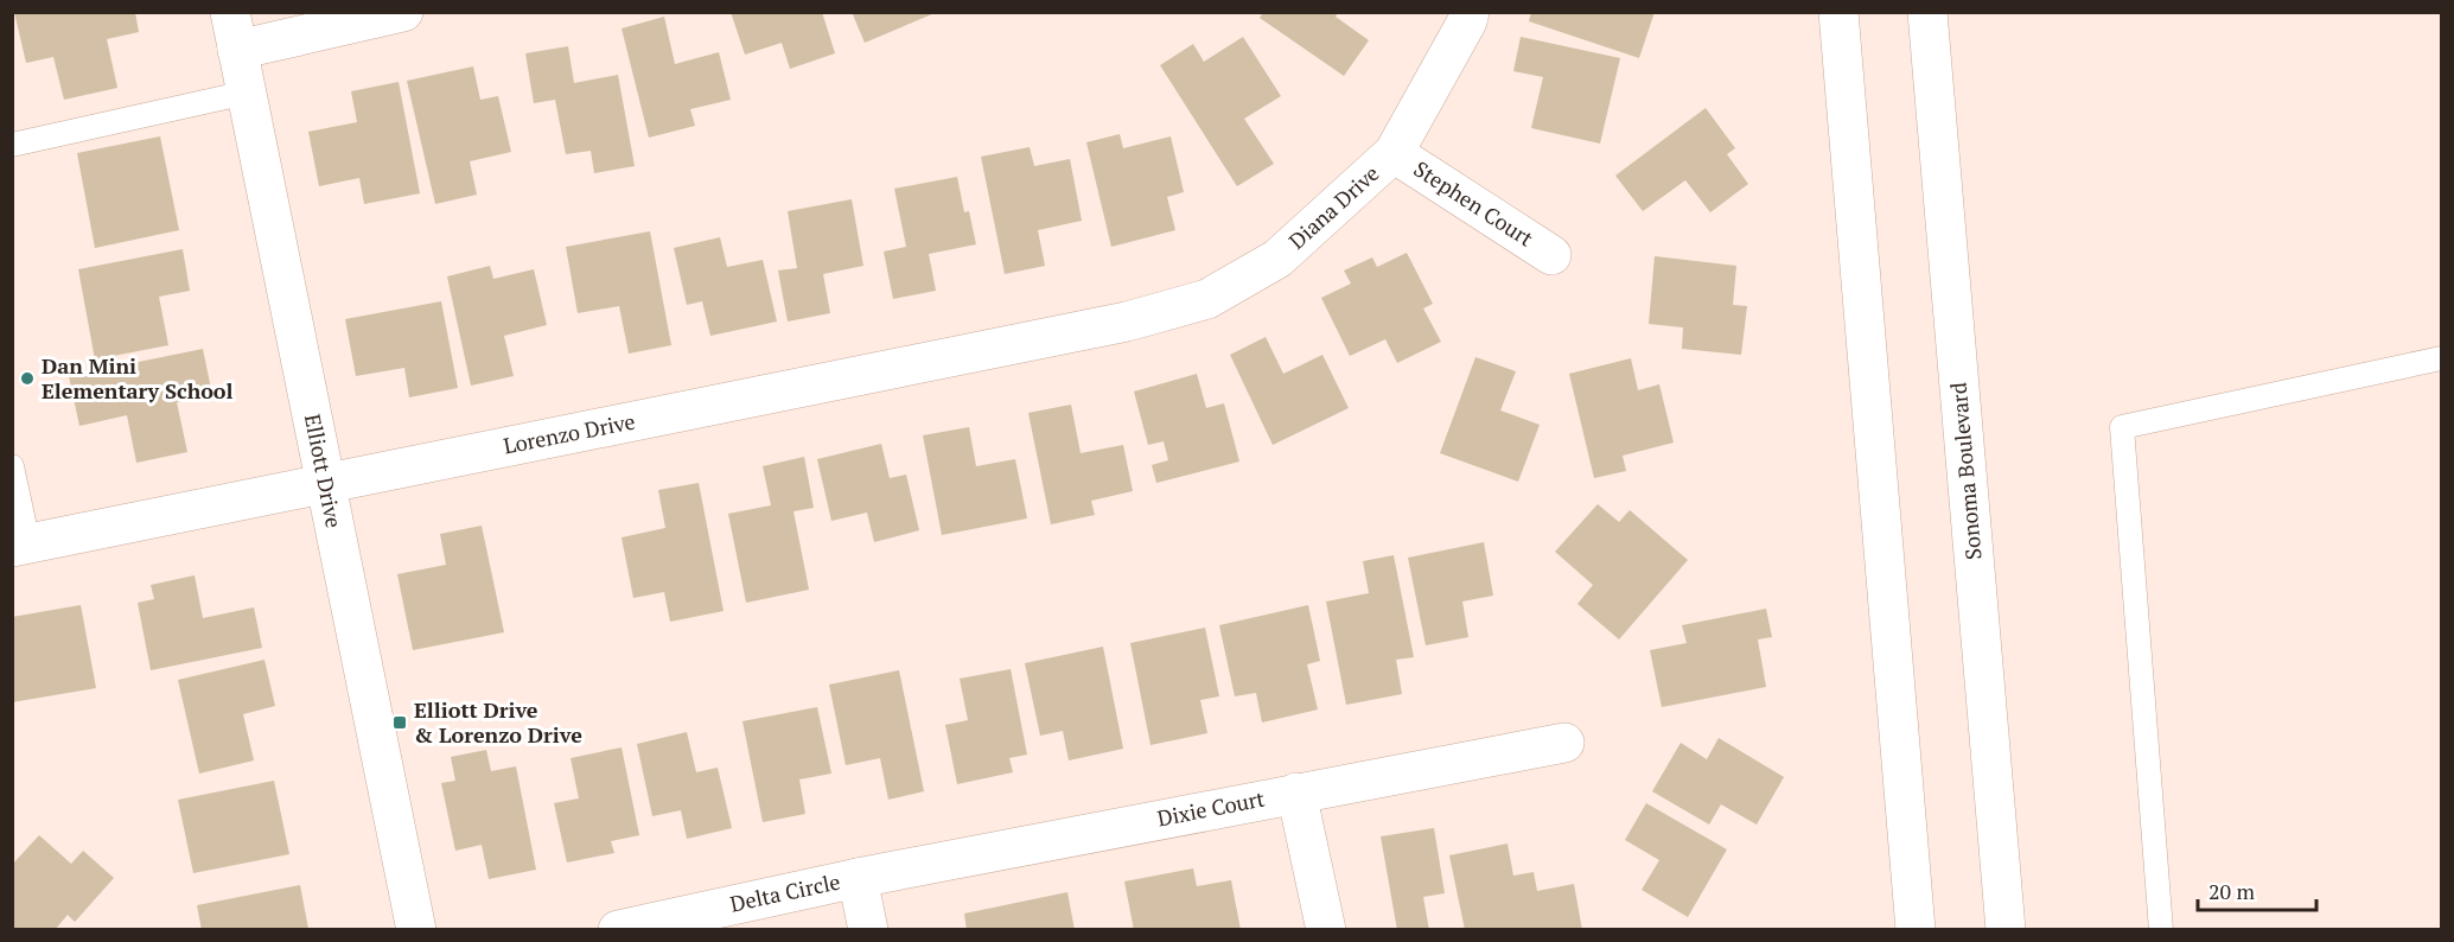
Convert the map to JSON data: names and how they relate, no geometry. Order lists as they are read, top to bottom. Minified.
{"streets":{"main road":["Stephen Court","Diana Drive","Lorenzo Drive","Elliott Drive","Sonoma Boulevard","Dixie Court","Delta Circle"]},"crossings":[["Stephen Court","Diana Drive"],["Diana Drive","Lorenzo Drive"],["Lorenzo Drive","Elliott Drive"],["Dixie Court","Delta Circle"]],"places":{"other":["Dan Mini Elementary School"],"transit":["Elliott Drive & Lorenzo Drive"]},"scale_bar":"20 m"}
